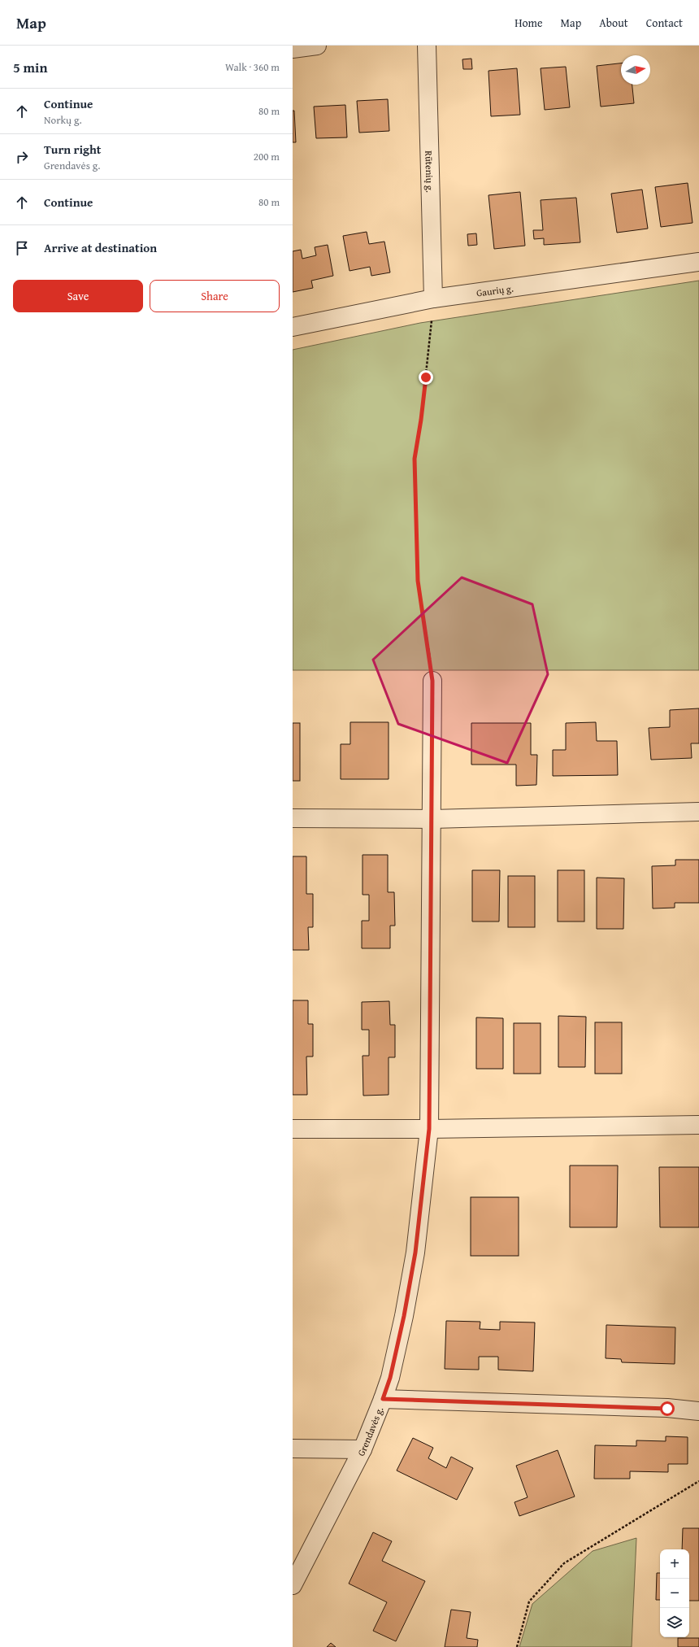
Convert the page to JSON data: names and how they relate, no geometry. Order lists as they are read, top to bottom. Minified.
{"streets":{"street":["Rūtenių g.","Gaurių g.","Grendavės g."]},"crossings":[["Rūtenių g.","Gaurių g."]],"north":"right","page":{"header":"Map","nav":["Home","Map","About","Contact"],"heading":["5 min","Walk · 360 m"],"list":[["Continue","Norkų g.","80 m"],["Turn right","Grendavės g.","200 m"],["Continue","80 m"],"Arrive at destination"],"buttons":["Save","Share"],"map_buttons":["+","−"]}}
